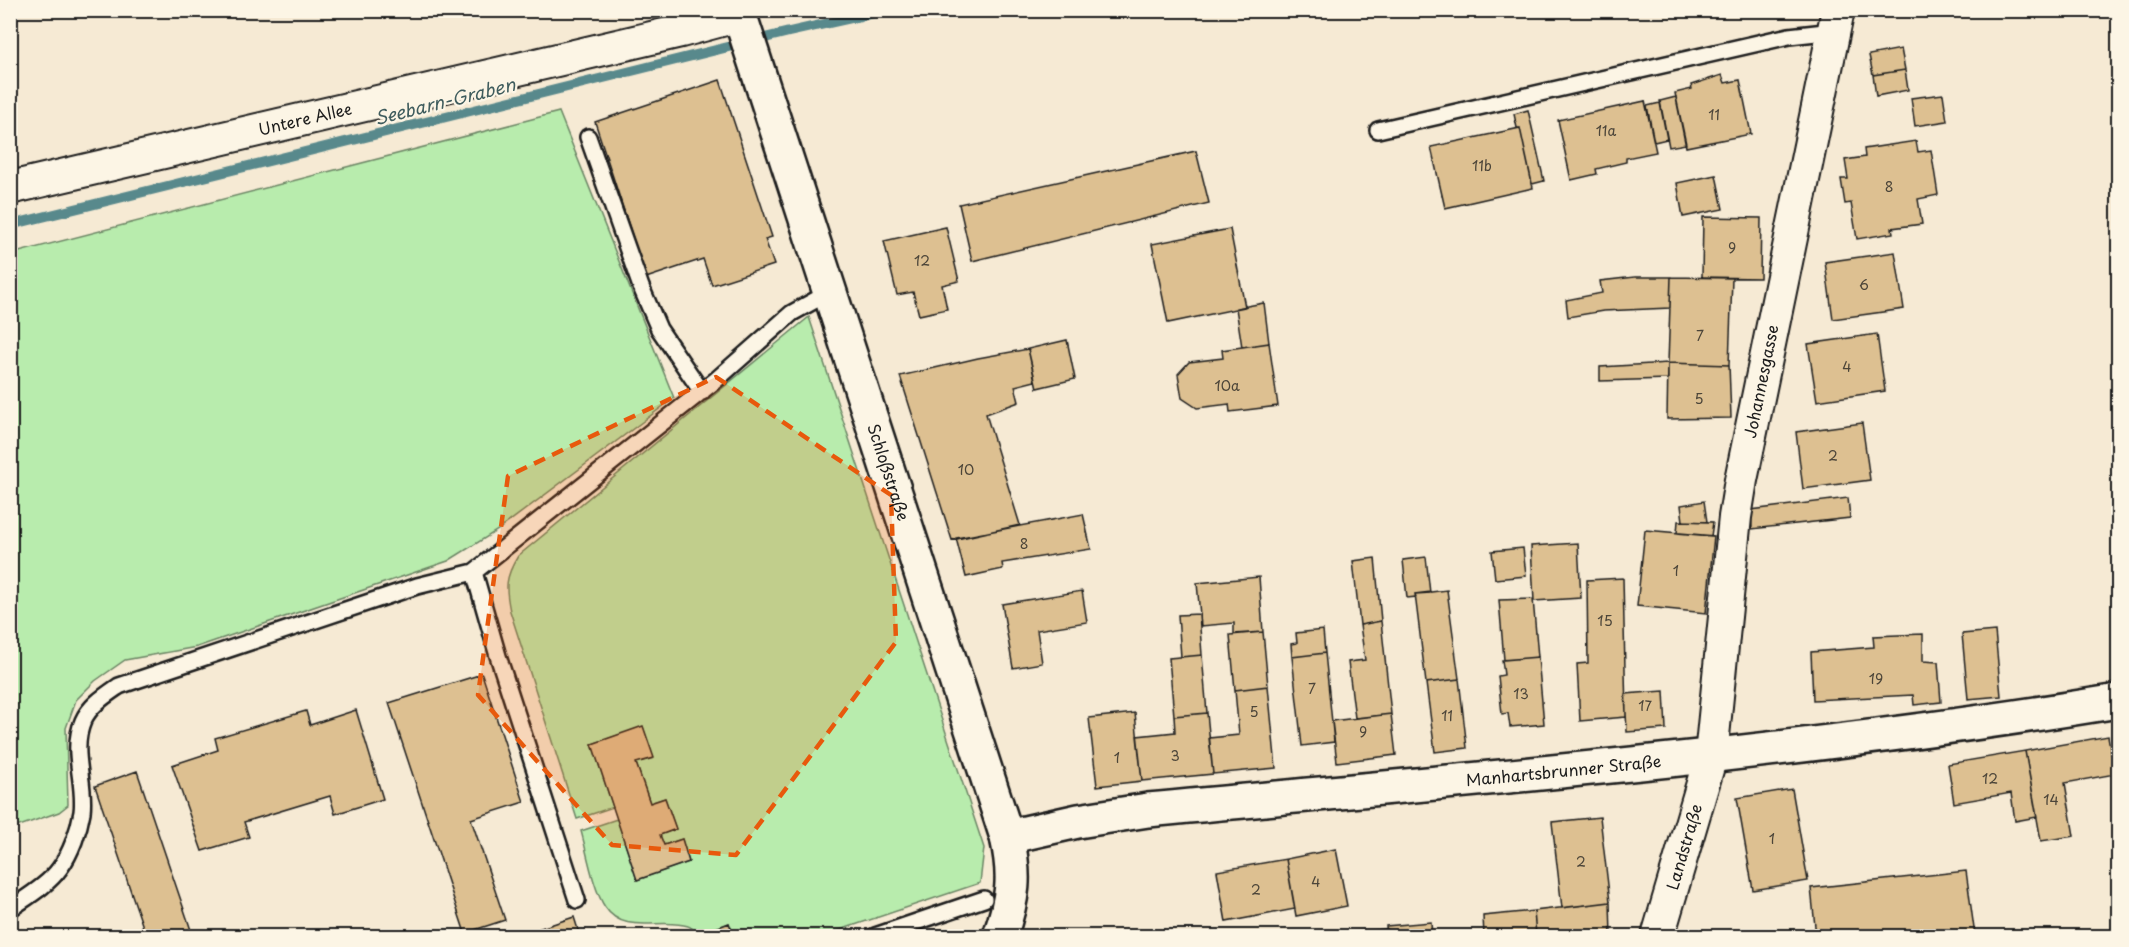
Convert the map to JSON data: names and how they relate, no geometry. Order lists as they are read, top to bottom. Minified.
{"streets":{"street":["Untere Allee","Johannesgasse","Schloßstraße","Manhartsbrunner Straße","Landstraße"]},"crossings":[["Untere Allee","Schloßstraße"],["Johannesgasse","Manhartsbrunner Straße"],["Johannesgasse","Landstraße"],["Schloßstraße","Manhartsbrunner Straße"],["Manhartsbrunner Straße","Landstraße"]],"water":["Seebarn-Graben"],"house_numbers":["11","11a","11b","8","9","12","6","7","4","10a","5","2","10","8","1","15","19","7","13","17","5","11","9","3","1","12","14","1","2","4","2"]}
